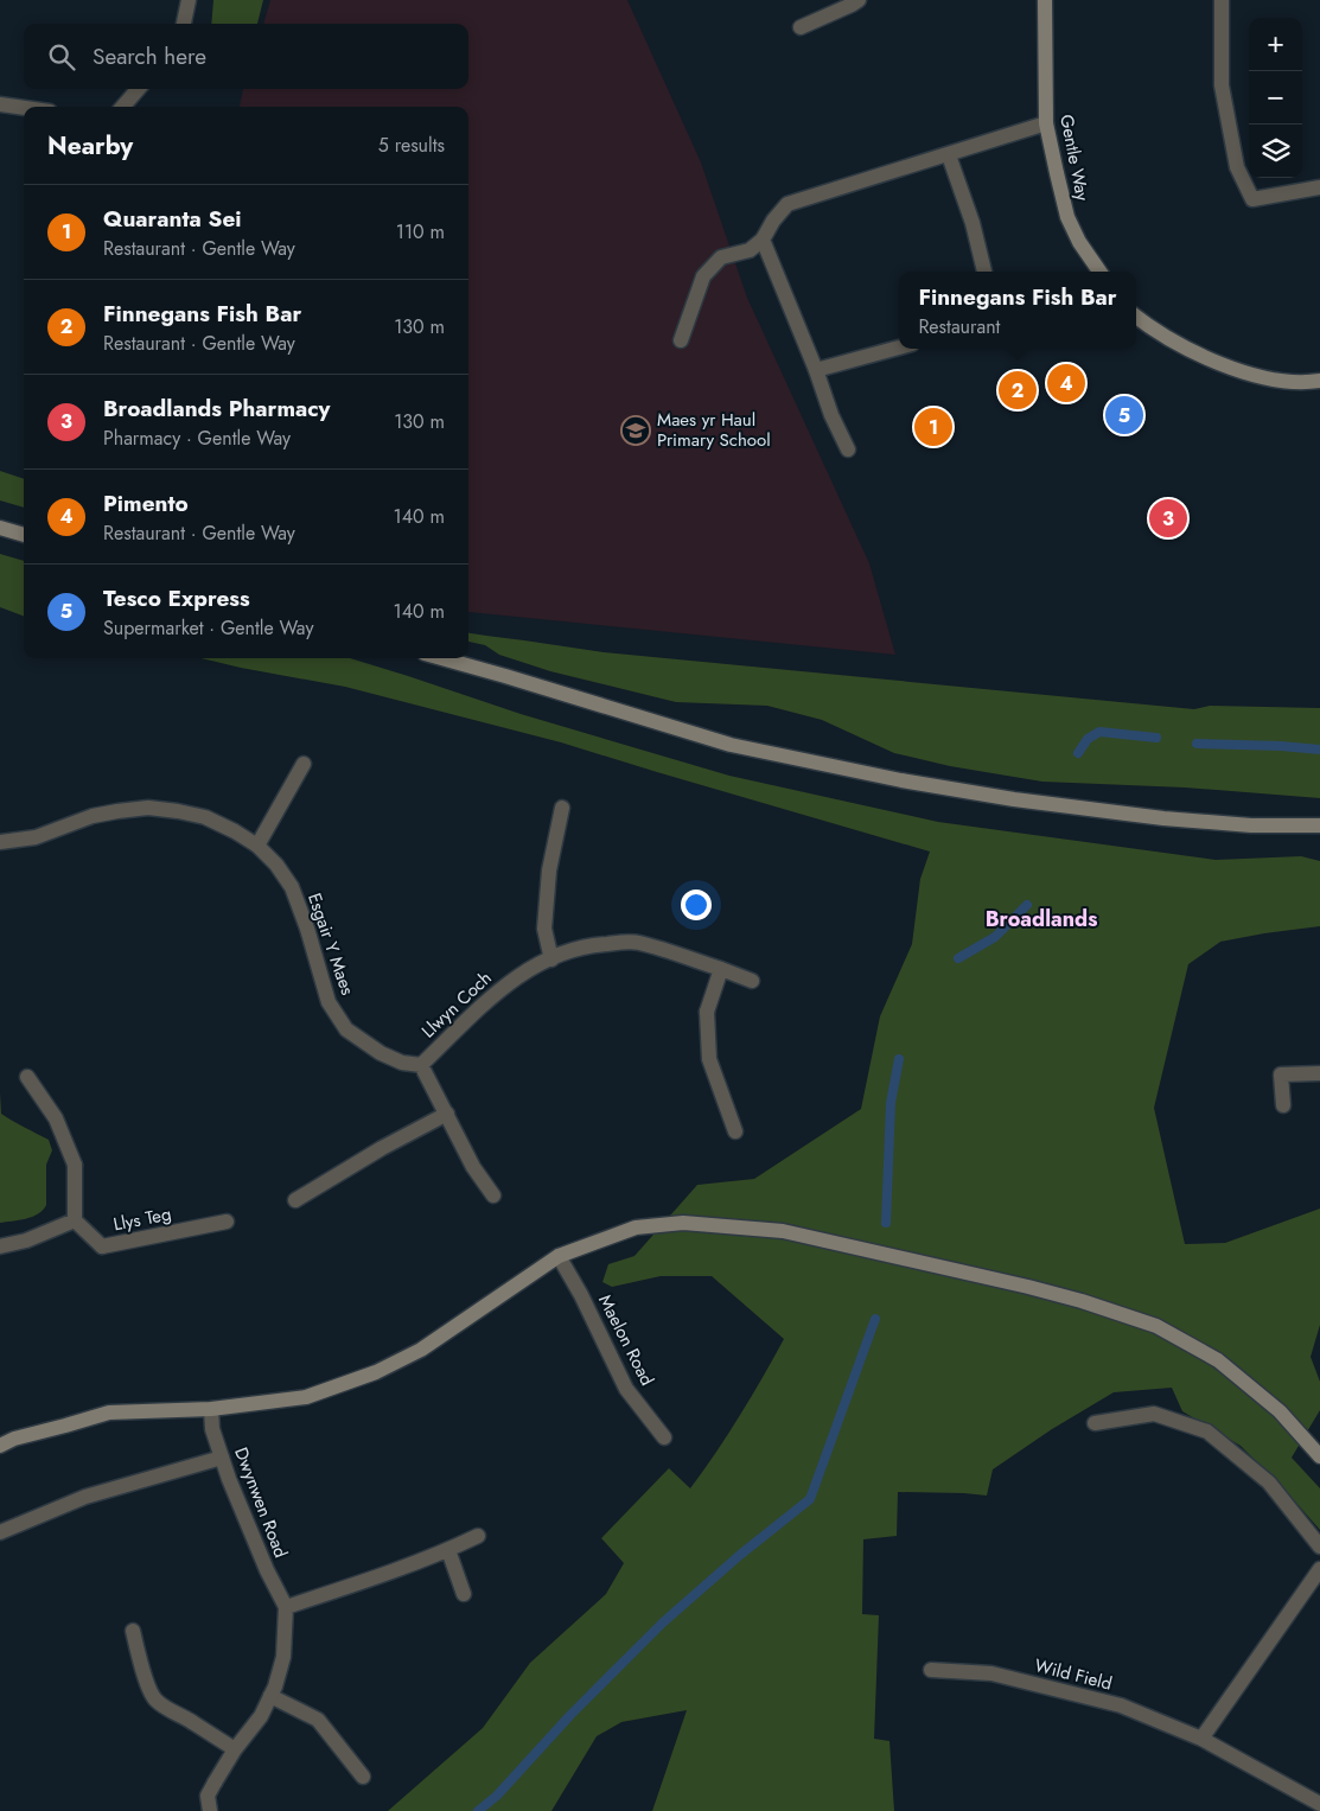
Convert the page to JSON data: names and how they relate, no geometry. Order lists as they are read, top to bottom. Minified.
{"streets":{"street":["Gentle Way","Esgair Y Maes","Llwyn Coch","Llys Teg","Maelon Road","Dwynwen Road","Wild Field"]},"crossings":[["Esgair Y Maes","Llwyn Coch"]],"districts":["Broadlands"],"places":{"school or university":["Maes yr Haul Primary School"]},"page":{"map_buttons":["+","−"],"search":"Search here","heading":["Nearby","5 results"],"list":[{"mark":"1","name":"Quaranta Sei","note":"Restaurant · Gentle Way","value":"110 m"},{"mark":"2","name":"Finnegans Fish Bar","note":"Restaurant · Gentle Way","value":"130 m"},{"mark":"3","name":"Broadlands Pharmacy","note":"Pharmacy · Gentle Way","value":"130 m"},{"mark":"4","name":"Pimento","note":"Restaurant · Gentle Way","value":"140 m"},{"mark":"5","name":"Tesco Express","note":"Supermarket · Gentle Way","value":"140 m"}],"popup":["Finnegans Fish Bar","Restaurant"],"pins":["4","2","5","1","3"]}}
